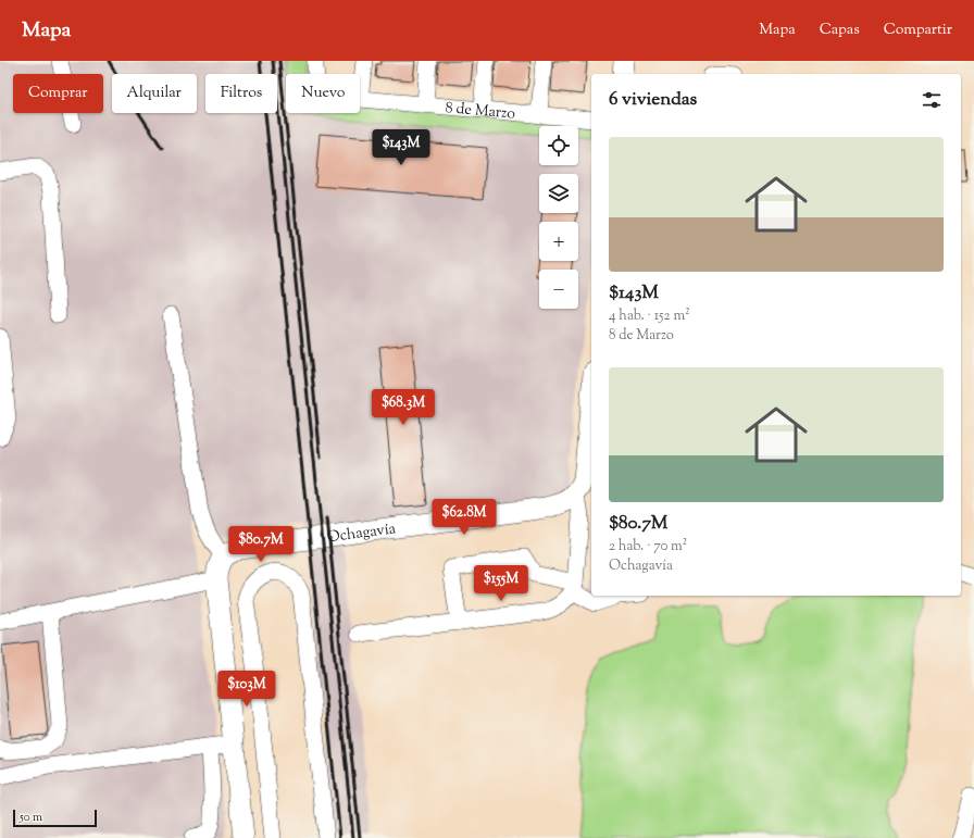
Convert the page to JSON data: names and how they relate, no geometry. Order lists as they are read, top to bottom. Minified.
{"streets":{"main road":["Ochagavía"],"street":["8 de Marzo"]},"scale_bar":"50 m","page":{"header":"Mapa","nav":["Mapa","Capas","Compartir"],"chip":["Comprar","Alquilar","Filtros","Nuevo"],"heading":"6 viviendas","map_buttons":["+","−"],"list":[{"name":"$143M","note":"4 hab. · 152 m² · 8 de Marzo"},{"name":"$80.7M","note":"2 hab. · 70 m² · Ochagavía"}],"price":["$143M","$68.3M","$62.8M","$80.7M","$155M","$103M"],"scale":"50 m"}}
